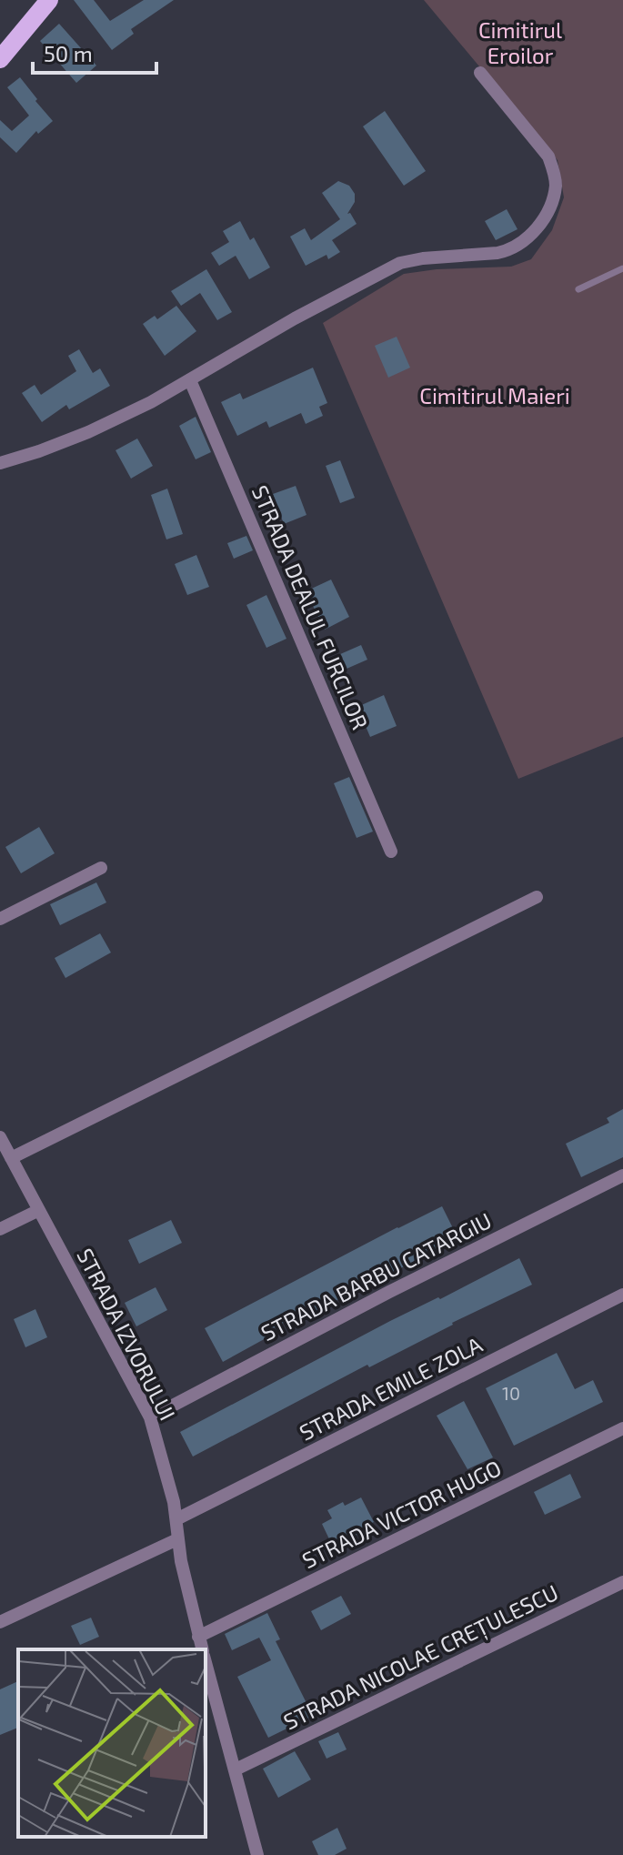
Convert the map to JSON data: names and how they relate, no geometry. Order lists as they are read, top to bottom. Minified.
{"streets":{"street":["STRADA DEALUL FURCILOR","STRADA BARBU CATARGIU","STRADA IZVORULUI","STRADA EMILE ZOLA","STRADA VICTOR HUGO","STRADA NICOLAE CREȚULESCU"]},"crossings":[["STRADA BARBU CATARGIU","STRADA IZVORULUI"],["STRADA IZVORULUI","STRADA EMILE ZOLA"],["STRADA IZVORULUI","STRADA VICTOR HUGO"],["STRADA IZVORULUI","STRADA NICOLAE CREȚULESCU"]],"parks":["Cimitirul Eroilor","Cimitirul Maieri"],"house_numbers":["10"],"scale_bar":"50 m"}
